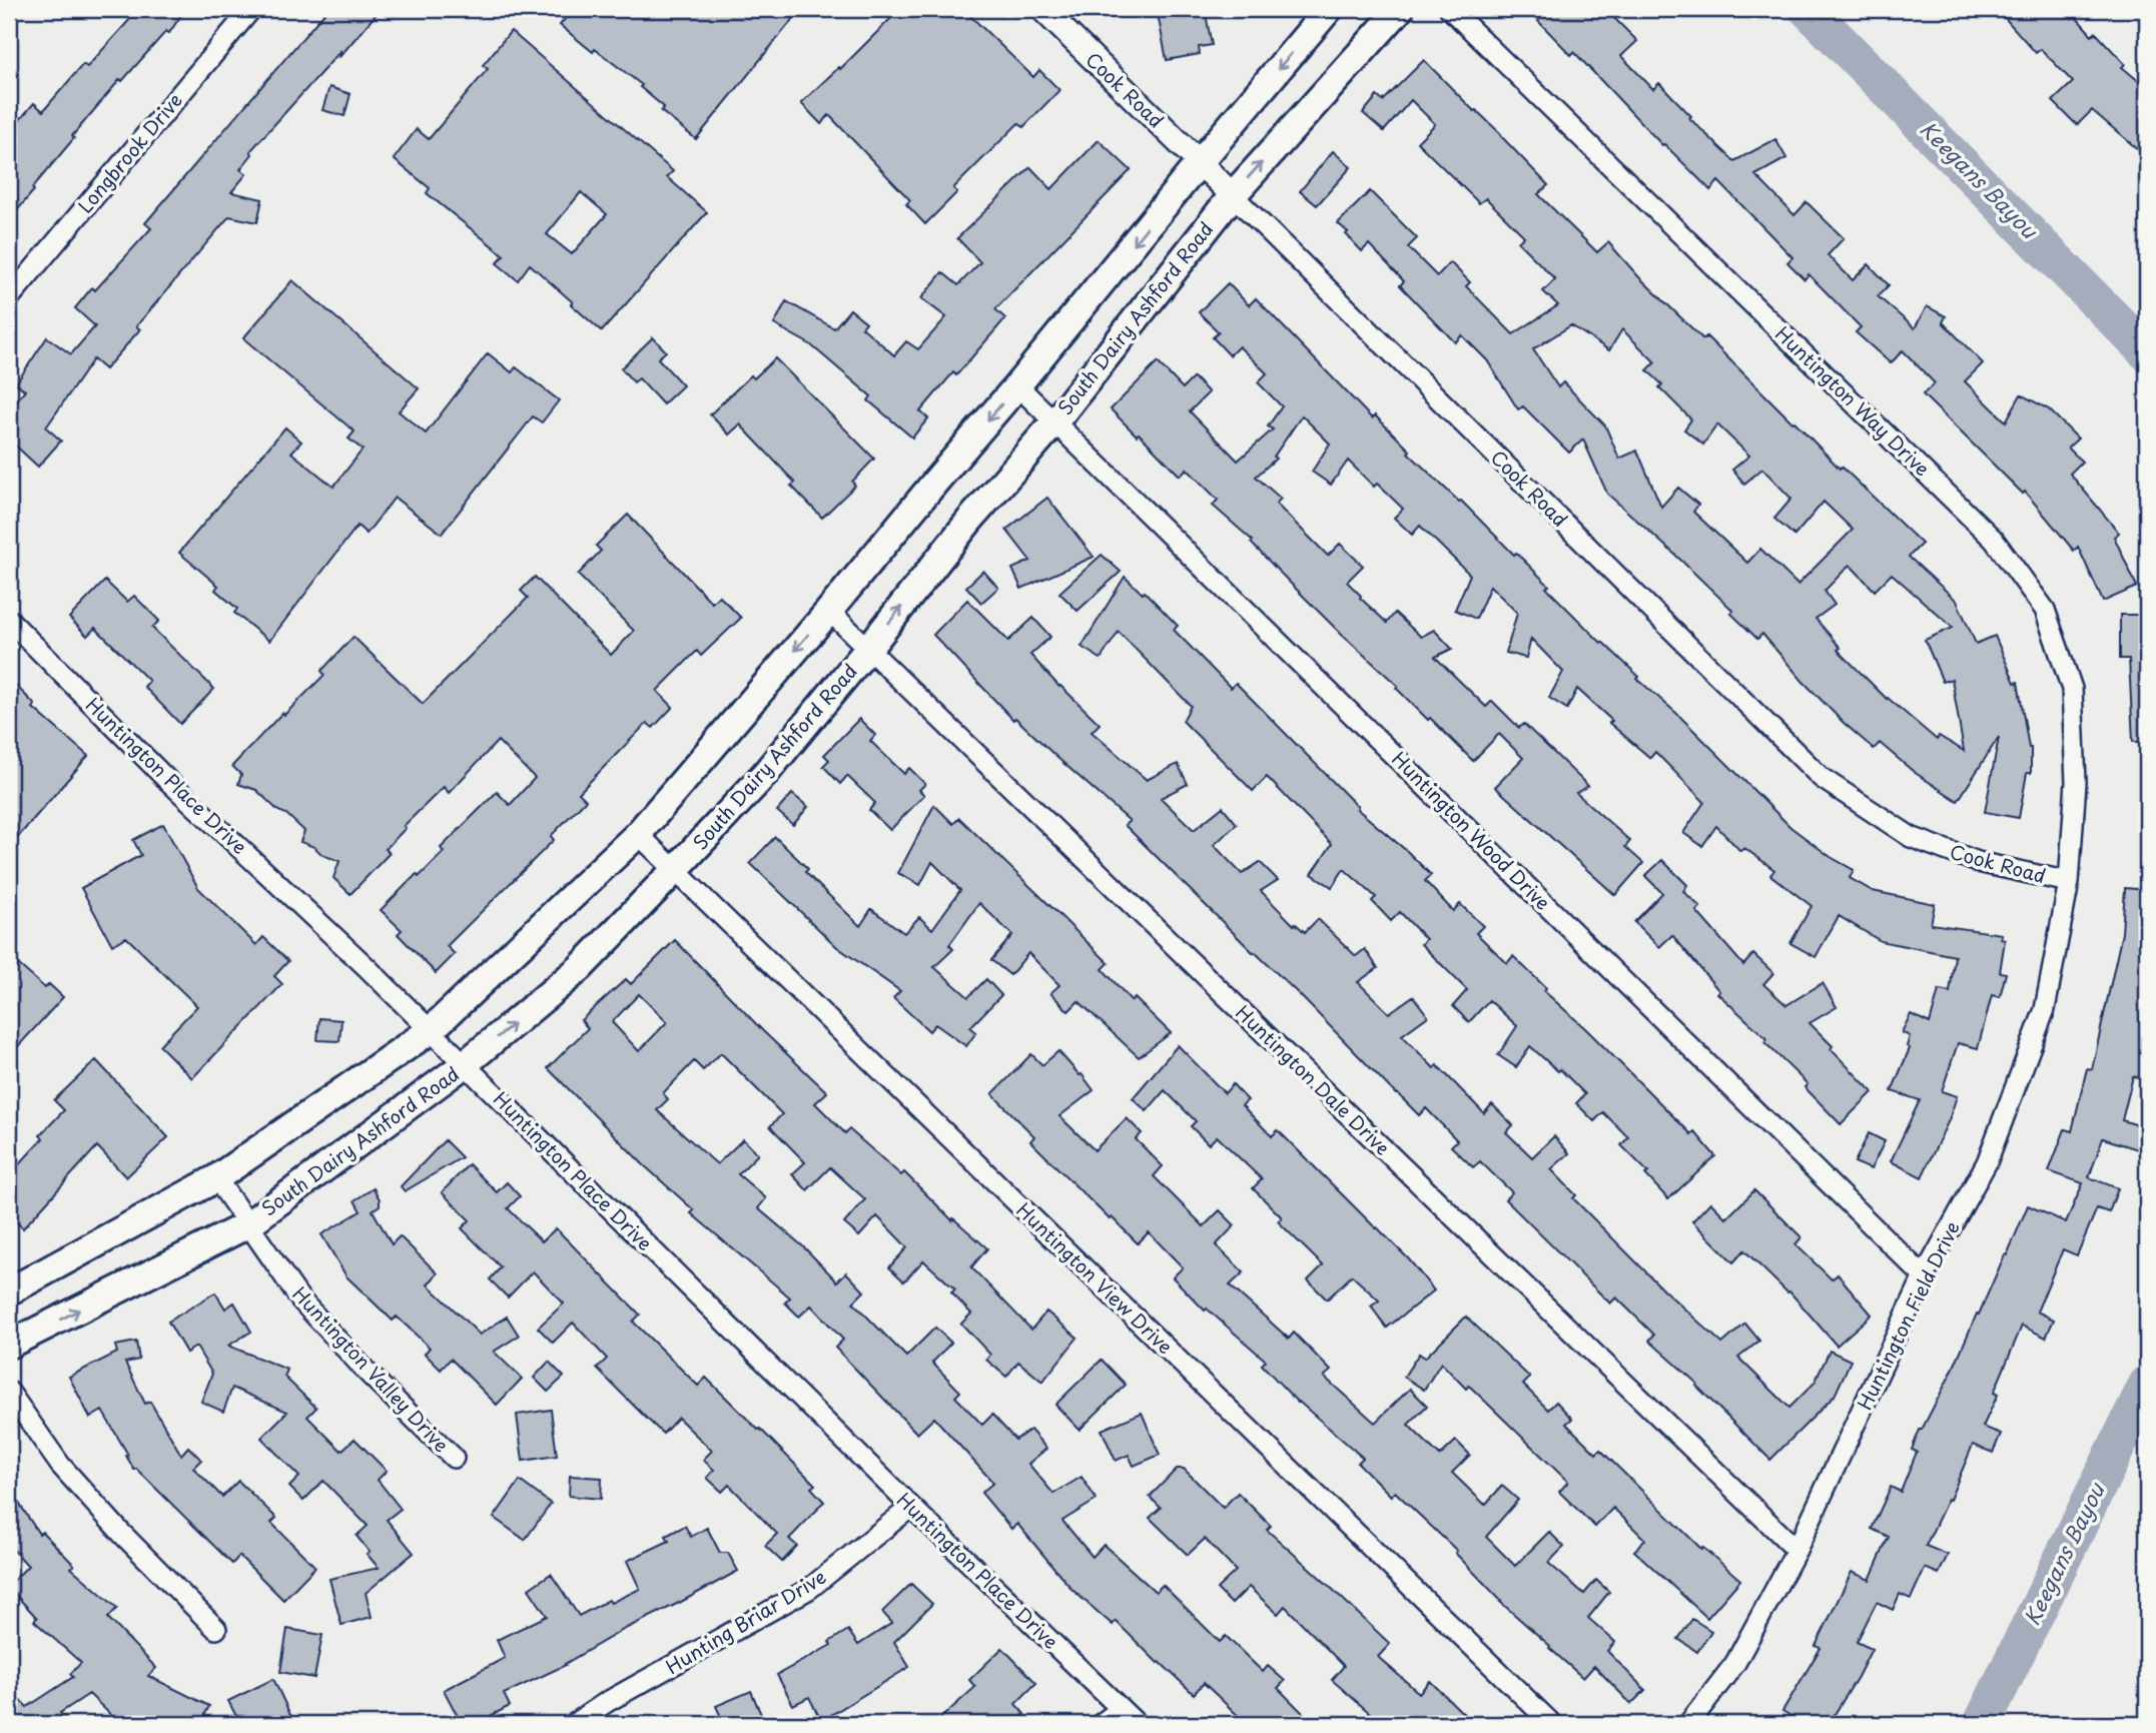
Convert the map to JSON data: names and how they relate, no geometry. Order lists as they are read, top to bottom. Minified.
{"streets":{"main road":["South Dairy Ashford Road"],"street":["Cook Road","Longbrook Drive","Huntington Way Drive","Huntington Place Drive","Huntington Wood Drive","Huntington Dale Drive","Huntington View Drive","Huntington Field Drive","Huntington Valley Drive","Hunting Briar Drive"]},"crossings":[["Cook Road","South Dairy Ashford Road"],["Cook Road","Huntington Way Drive"],["Cook Road","Huntington Field Drive"],["South Dairy Ashford Road","Huntington Place Drive"],["South Dairy Ashford Road","Huntington Wood Drive"],["South Dairy Ashford Road","Huntington Dale Drive"],["South Dairy Ashford Road","Huntington View Drive"],["South Dairy Ashford Road","Huntington Valley Drive"],["Huntington Way Drive","Huntington Field Drive"],["Huntington Place Drive","Hunting Briar Drive"],["Huntington Wood Drive","Huntington Field Drive"],["Huntington Dale Drive","Huntington Field Drive"]],"water":["Keegans Bayou"]}
